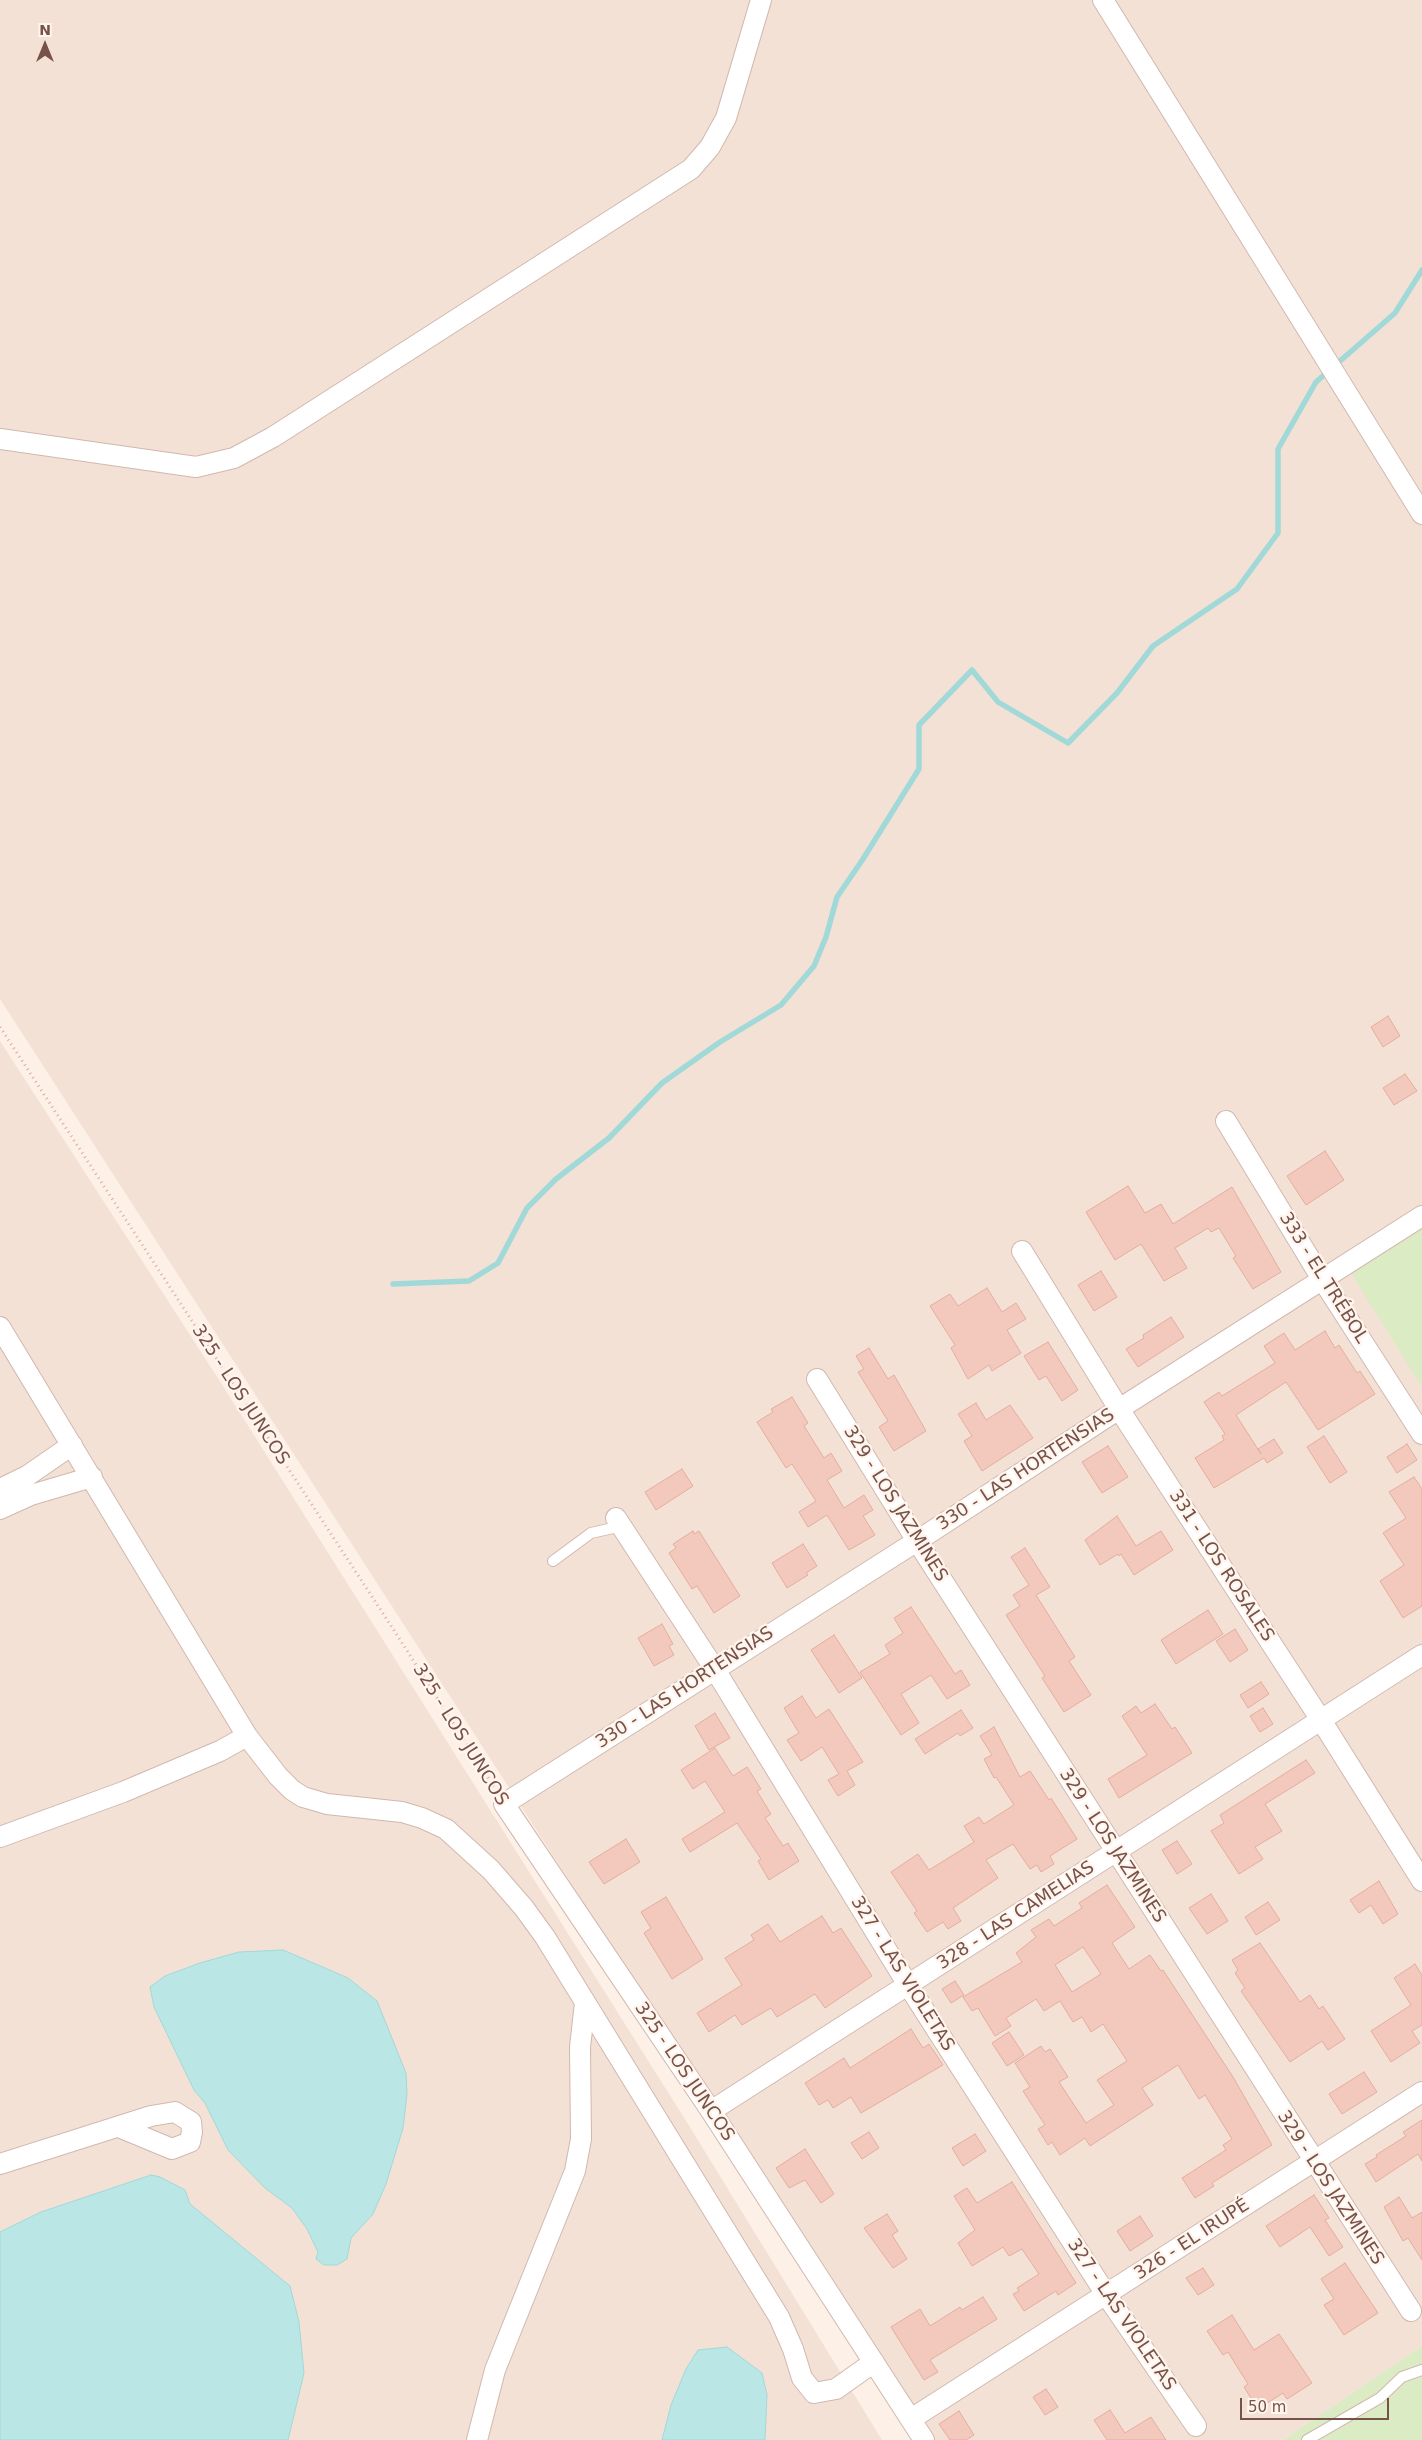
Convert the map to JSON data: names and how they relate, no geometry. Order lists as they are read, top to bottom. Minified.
{"streets":{"street":["333 - EL TRÉBOL","325 - LOS JUNCOS","330 - LAS HORTENSIAS","329 - LOS JAZMINES","331 - LOS ROSALES","328 - LAS CAMELIAS","327 - LAS VIOLETAS","326 - EL IRUPÉ"]},"crossings":[["333 - EL TRÉBOL","330 - LAS HORTENSIAS"],["325 - LOS JUNCOS","330 - LAS HORTENSIAS"],["325 - LOS JUNCOS","328 - LAS CAMELIAS"],["325 - LOS JUNCOS","326 - EL IRUPÉ"],["330 - LAS HORTENSIAS","329 - LOS JAZMINES"],["330 - LAS HORTENSIAS","331 - LOS ROSALES"],["330 - LAS HORTENSIAS","327 - LAS VIOLETAS"],["329 - LOS JAZMINES","328 - LAS CAMELIAS"],["329 - LOS JAZMINES","326 - EL IRUPÉ"],["331 - LOS ROSALES","328 - LAS CAMELIAS"],["328 - LAS CAMELIAS","327 - LAS VIOLETAS"],["327 - LAS VIOLETAS","326 - EL IRUPÉ"]],"scale_bar":"50 m","north":"top"}
